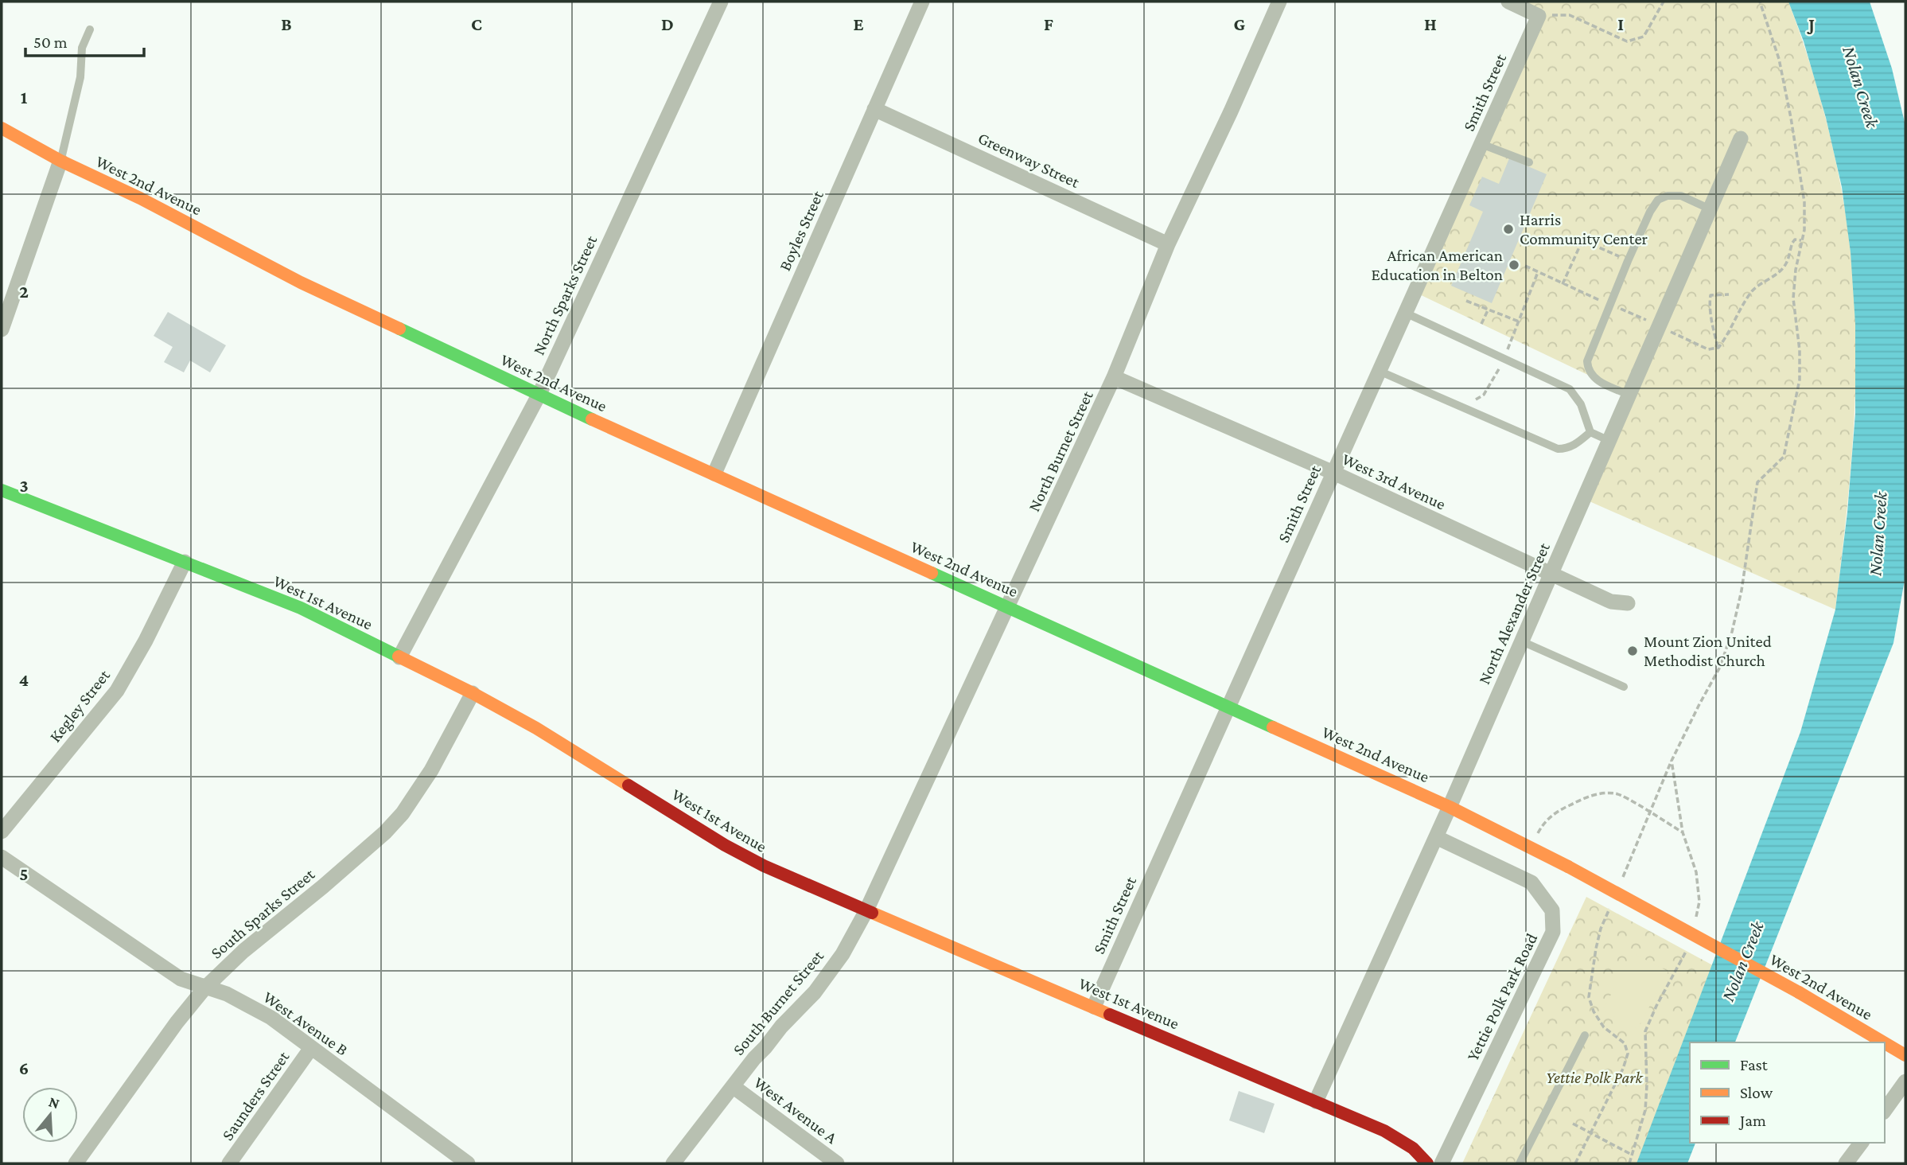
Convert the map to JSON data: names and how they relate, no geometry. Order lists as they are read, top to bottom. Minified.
{"streets":{"street":["Smith Street","Greenway Street","West 2nd Avenue","Boyles Street","North Sparks Street","North Burnet Street","West 3rd Avenue","West 1st Avenue","North Alexander Street","Kegley Street","South Sparks Street","Yettie Polk Park Road","South Burnet Street","West Avenue B","Saunders Street","West Avenue A"]},"crossings":[["Smith Street","West 2nd Avenue"],["Smith Street","West 3rd Avenue"],["Smith Street","West 1st Avenue"],["Greenway Street","Boyles Street"],["Greenway Street","North Burnet Street"],["West 2nd Avenue","Boyles Street"],["West 2nd Avenue","North Sparks Street"],["West 2nd Avenue","North Burnet Street"],["West 2nd Avenue","North Alexander Street"],["North Sparks Street","West 1st Avenue"],["North Burnet Street","West 3rd Avenue"],["North Burnet Street","West 1st Avenue"],["North Burnet Street","South Burnet Street"],["West 3rd Avenue","North Alexander Street"],["West 1st Avenue","North Alexander Street"],["West 1st Avenue","Kegley Street"],["West 1st Avenue","South Sparks Street"],["West 1st Avenue","South Burnet Street"],["North Alexander Street","Yettie Polk Park Road"],["South Sparks Street","West Avenue B"],["South Burnet Street","West Avenue A"],["West Avenue B","Saunders Street"]],"water":["Nolan Creek"],"parks":["Yettie Polk Park"],"places":["Harris Community Center","African American Education in Belton","Mount Zion United Methodist Church"],"legend":["Fast","Slow","Jam"],"scale_bar":"50 m","north":"top","grid":{"columns":["B","C","D","E","F","G","H","I","J"],"rows":["1","2","3","4","5","6"]}}
